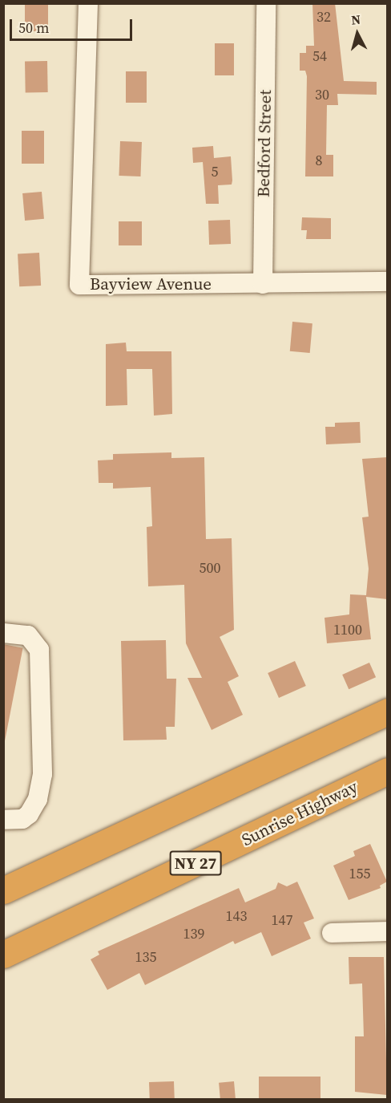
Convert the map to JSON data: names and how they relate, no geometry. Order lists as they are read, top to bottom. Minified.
{"streets":{"highway":["Sunrise Highway","NY 27"],"street":["Bedford Street","Bayview Avenue"]},"crossings":[["Bedford Street","Bayview Avenue"]],"house_numbers":["32","54","30","8","5","500","1100","155","143","147","139","135"],"scale_bar":"50 m","north":"top"}
